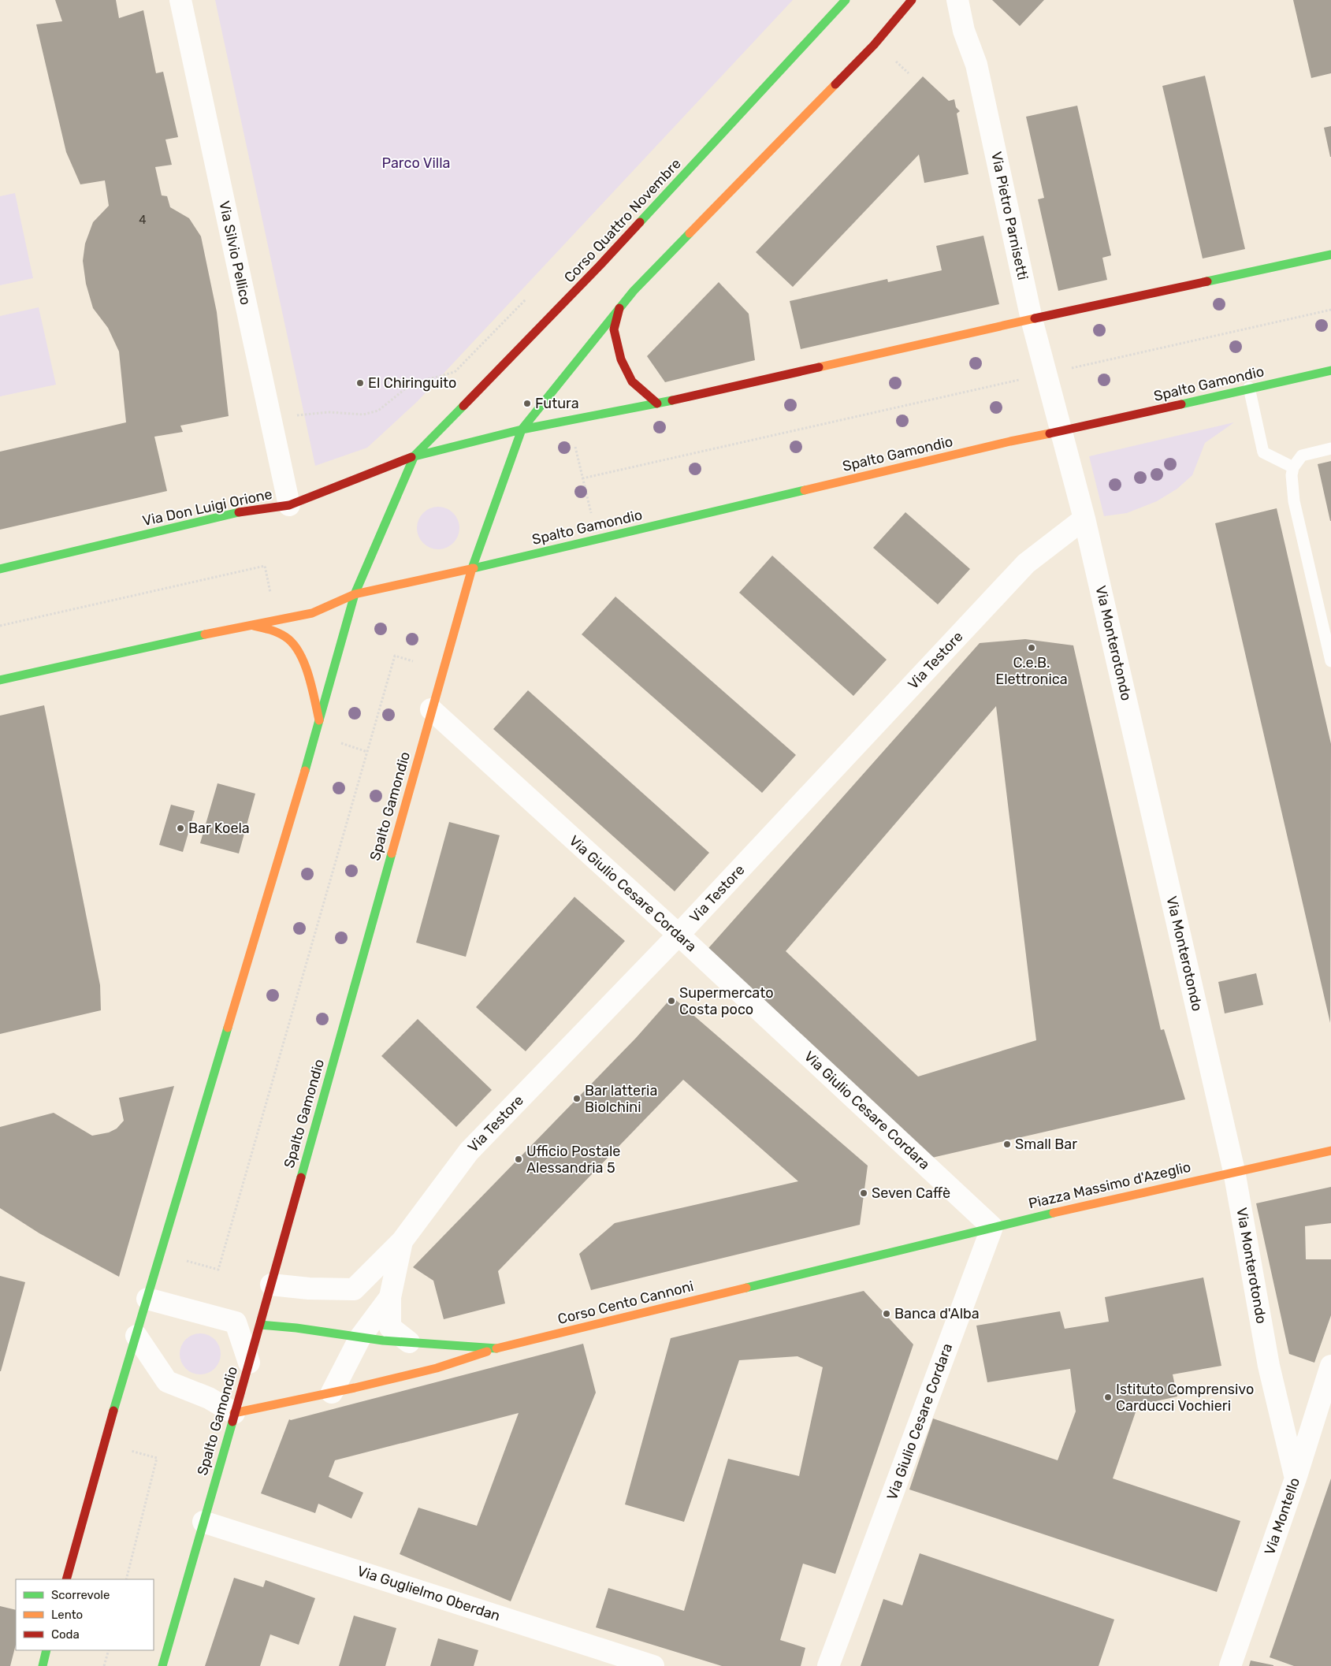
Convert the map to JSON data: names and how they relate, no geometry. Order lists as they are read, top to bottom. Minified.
{"streets":{"street":["Via Pietro Parnisetti","Corso Quattro Novembre","Via Silvio Pellico","Spalto Gamondio","Via Don Luigi Orione","Via Monterotondo","Via Testore","Via Giulio Cesare Cordara","Piazza Massimo d'Azeglio","Corso Cento Cannoni","Via Montello","Via Guglielmo Oberdan"]},"crossings":[["Via Pietro Parnisetti","Spalto Gamondio"],["Via Pietro Parnisetti","Via Monterotondo"],["Corso Quattro Novembre","Via Don Luigi Orione"],["Via Silvio Pellico","Via Don Luigi Orione"],["Spalto Gamondio","Via Monterotondo"],["Spalto Gamondio","Via Testore"],["Spalto Gamondio","Via Giulio Cesare Cordara"],["Spalto Gamondio","Corso Cento Cannoni"],["Spalto Gamondio","Via Guglielmo Oberdan"],["Via Monterotondo","Via Testore"],["Via Monterotondo","Piazza Massimo d'Azeglio"],["Via Monterotondo","Via Montello"],["Via Testore","Via Giulio Cesare Cordara"],["Via Giulio Cesare Cordara","Piazza Massimo d'Azeglio"],["Via Giulio Cesare Cordara","Corso Cento Cannoni"],["Piazza Massimo d'Azeglio","Corso Cento Cannoni"]],"parks":["Parco Villa"],"places":["El Chiringuito","Futura","C.e.B. Elettronica","Bar Koela","Supermercato Costa poco","Bar latteria Biolchini","Small Bar","Ufficio Postale Alessandria 5","Seven Caffè","Banca d'Alba","Istituto Comprensivo Carducci Vochieri"],"house_numbers":["4"],"legend":["Scorrevole","Lento","Coda"]}
